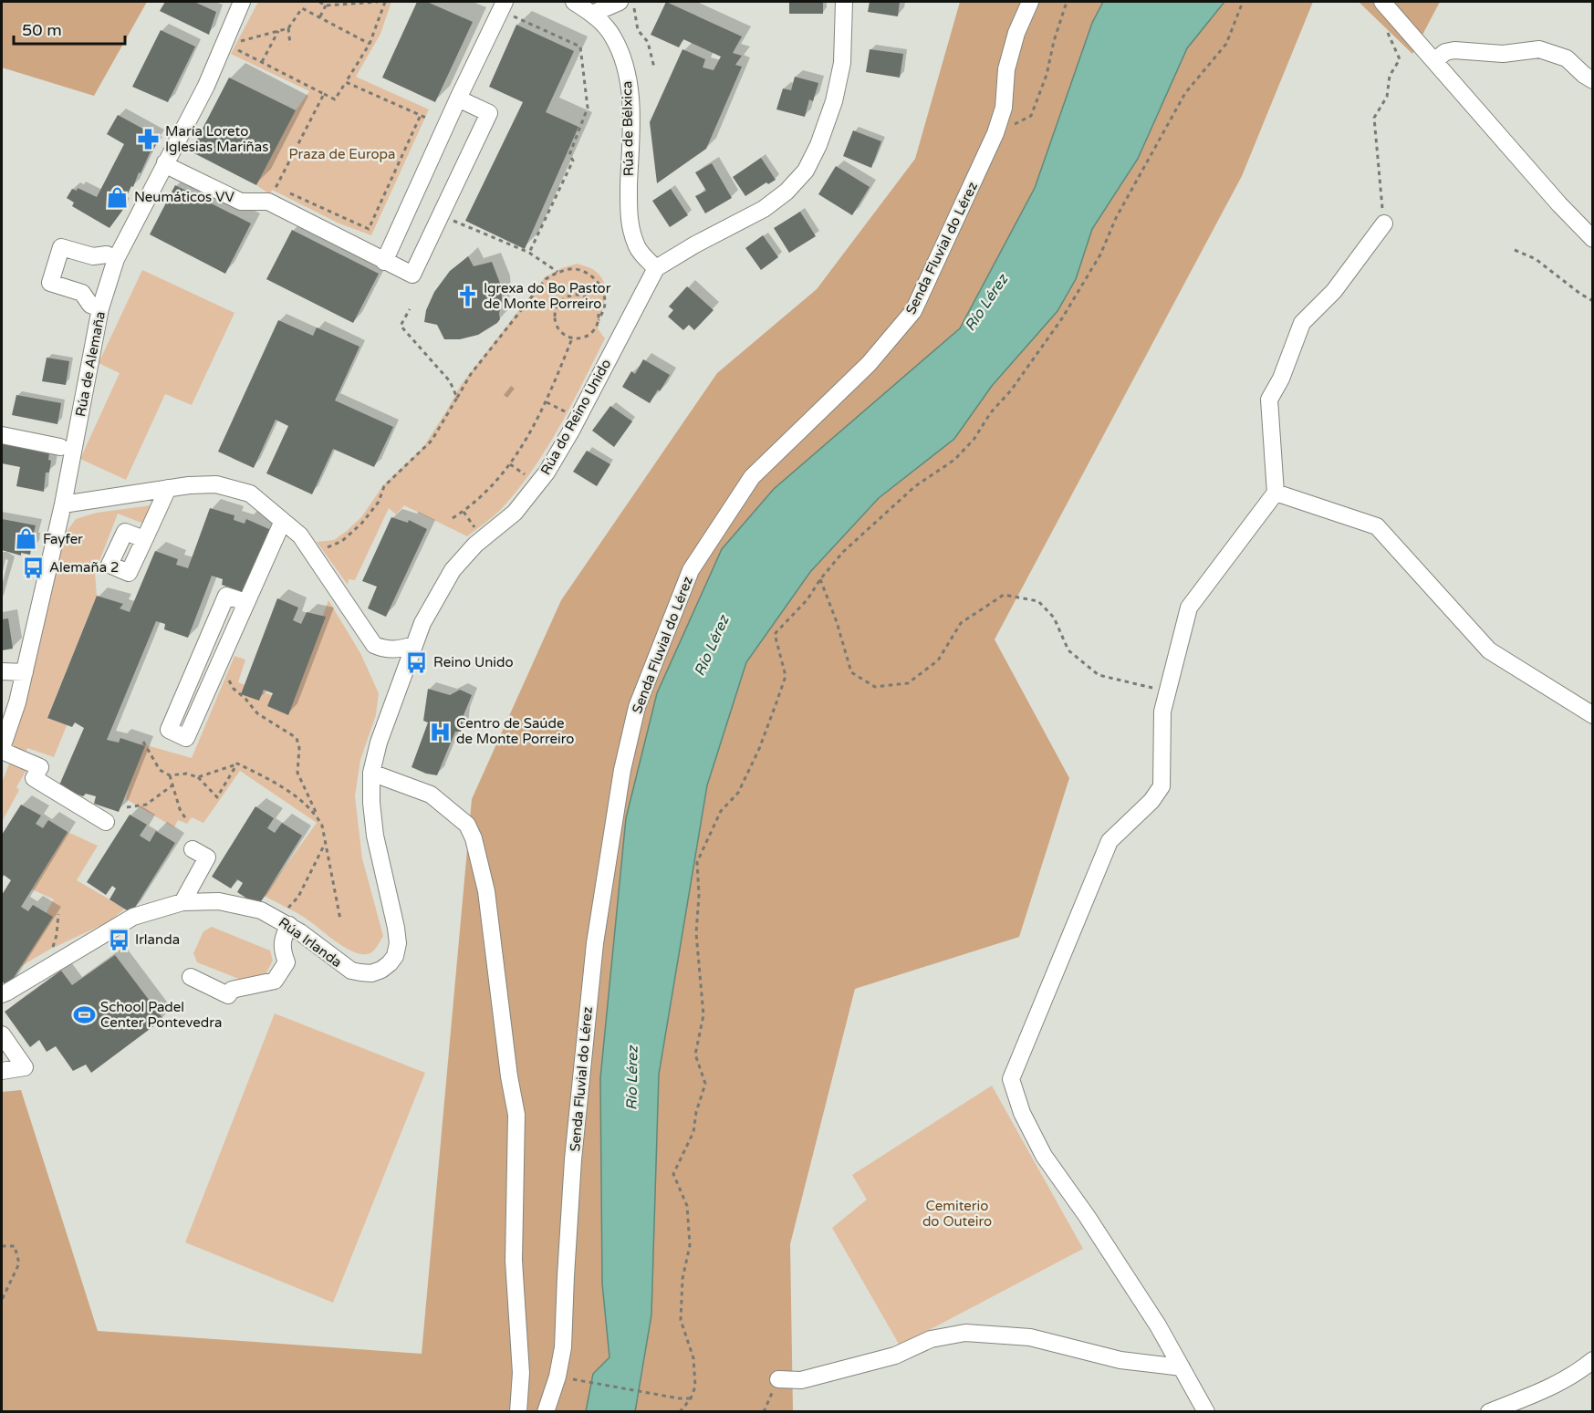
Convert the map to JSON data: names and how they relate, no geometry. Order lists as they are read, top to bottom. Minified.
{"streets":{"street":["Rúa de Bélxica","Senda Fluvial do Lérez","Rúa de Alemaña","Rúa do Reino Unido","Rúa Irlanda"]},"crossings":[["Rúa de Bélxica","Rúa do Reino Unido"],["Rúa do Reino Unido","Rúa Irlanda"]],"water":["Río Lérez"],"parks":["Praza de Europa","Cemiterio do Outeiro"],"places":{"pharmacy":["María Loreto Iglesias Mariñas"],"shop":["Neumáticos VV","Fayfer"],"church":["Igrexa do Bo Pastor de Monte Porreiro"],"bus stop":["Alemaña 2","Reino Unido","Irlanda"],"hospital":["Centro de Saúde de Monte Porreiro"],"sports":["School Padel Center Pontevedra"]},"scale_bar":"50 m"}
